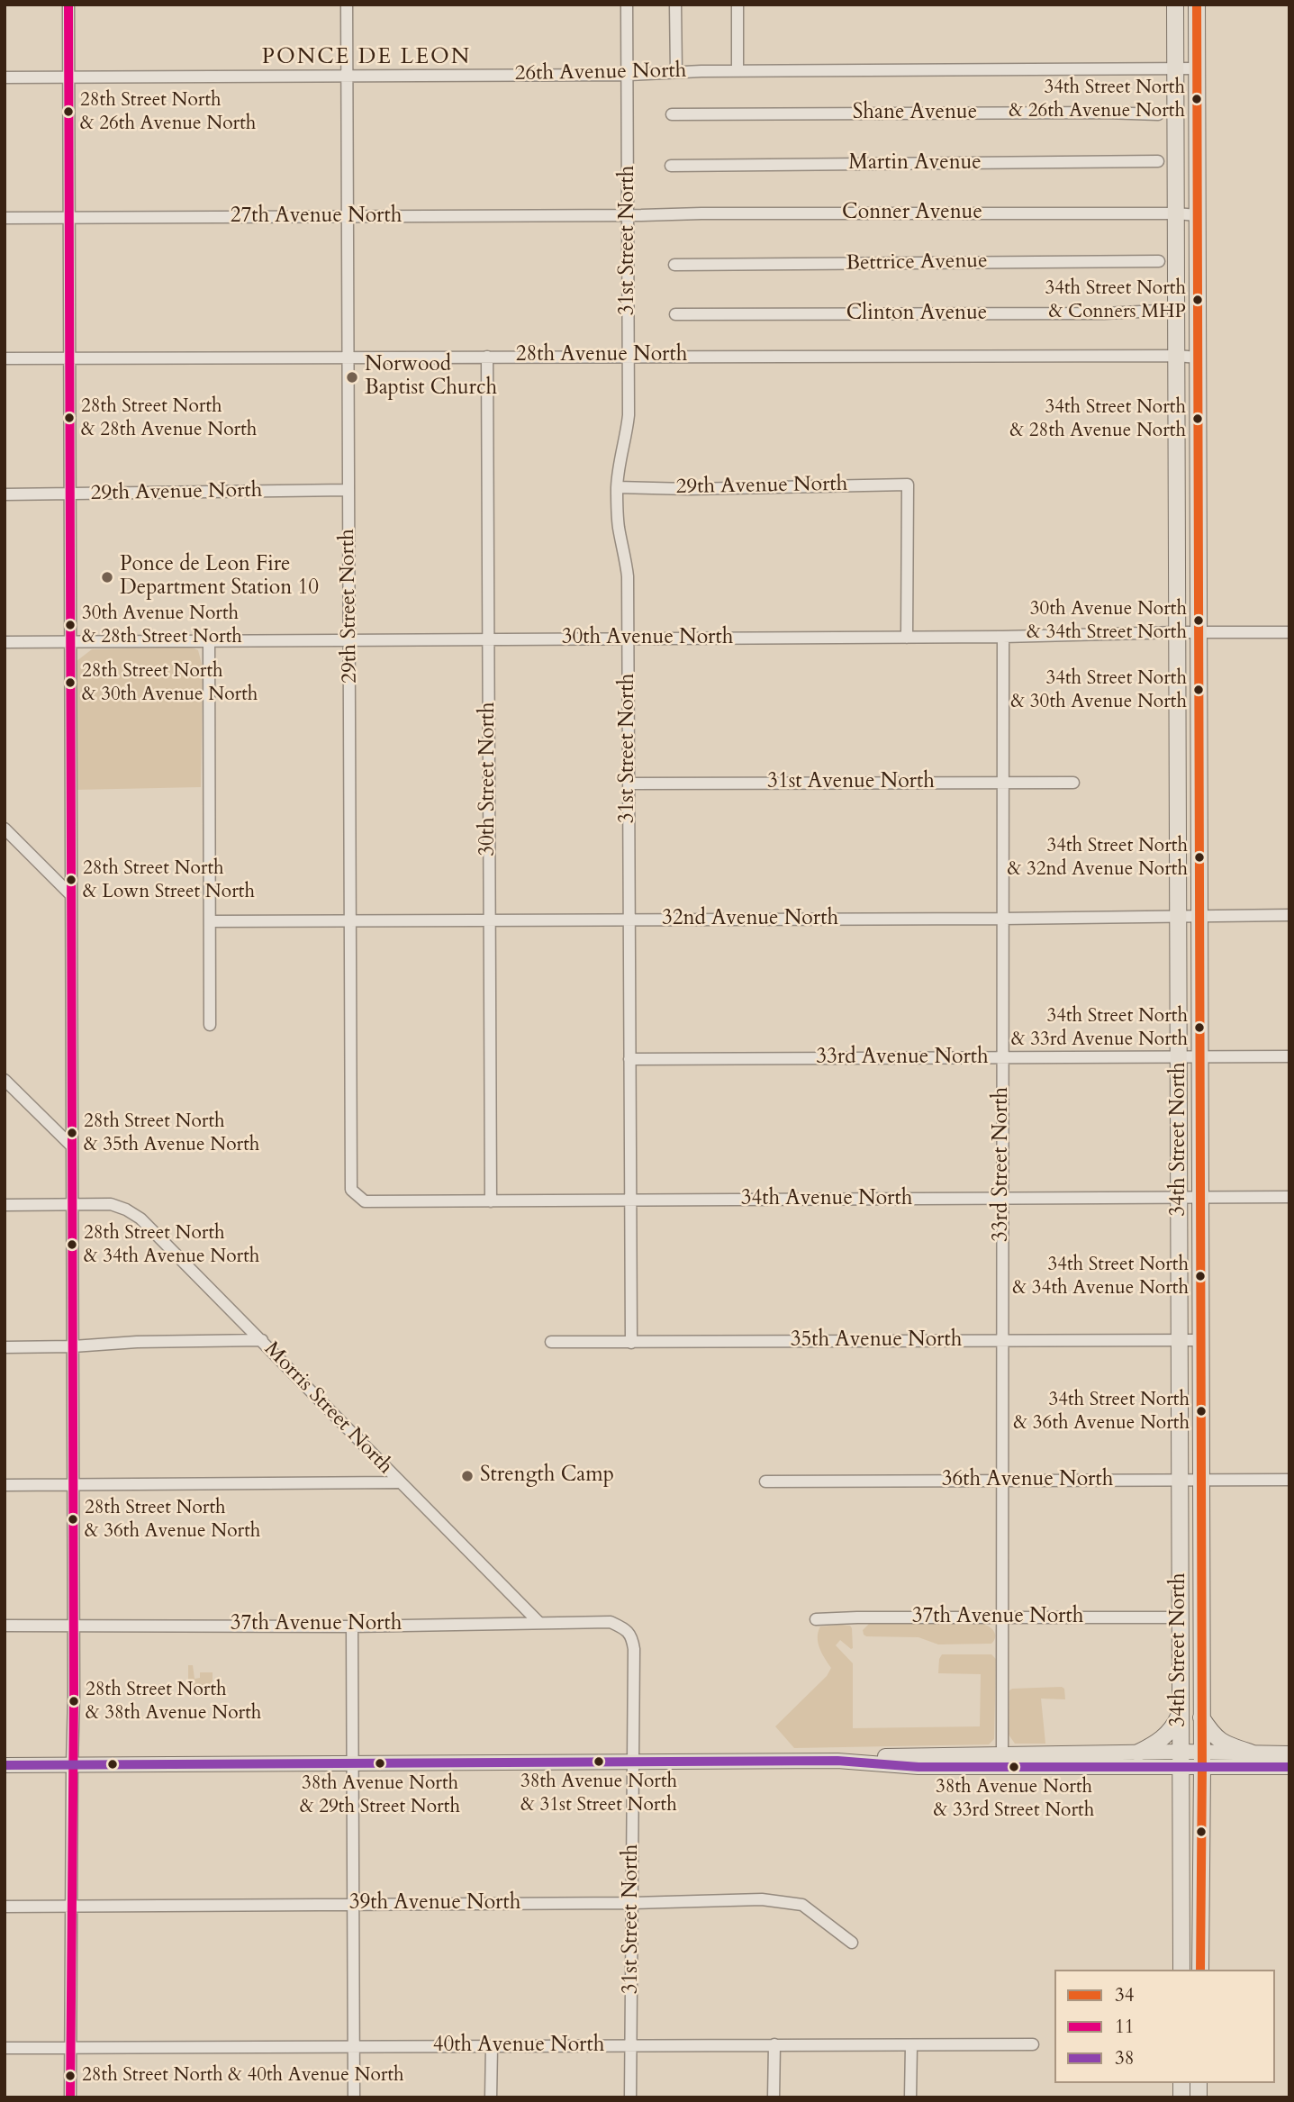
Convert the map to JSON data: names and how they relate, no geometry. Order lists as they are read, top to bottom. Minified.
{"streets":{"highway":["34th Street North"],"street":["26th Avenue North","Shane Avenue","Martin Avenue","Conner Avenue","27th Avenue North","31st Street North","Bettrice Avenue","Clinton Avenue","28th Avenue North","29th Avenue North","29th Street North","30th Avenue North","30th Street North","31st Avenue North","32nd Avenue North","33rd Avenue North","33rd Street North","34th Avenue North","35th Avenue North","Morris Street North","36th Avenue North","37th Avenue North","39th Avenue North","40th Avenue North"]},"crossings":[["26th Avenue North","31st Street North"],["26th Avenue North","29th Street North"],["26th Avenue North","34th Street North"],["Conner Avenue","27th Avenue North"],["Conner Avenue","31st Street North"],["Conner Avenue","34th Street North"],["27th Avenue North","31st Street North"],["27th Avenue North","29th Street North"],["31st Street North","28th Avenue North"],["31st Street North","29th Avenue North"],["31st Street North","30th Avenue North"],["31st Street North","31st Avenue North"],["31st Street North","32nd Avenue North"],["31st Street North","33rd Avenue North"],["31st Street North","34th Avenue North"],["31st Street North","35th Avenue North"],["31st Street North","37th Avenue North"],["31st Street North","39th Avenue North"],["31st Street North","40th Avenue North"],["28th Avenue North","29th Street North"],["28th Avenue North","30th Street North"],["28th Avenue North","34th Street North"],["29th Avenue North","29th Street North"],["29th Avenue North","30th Avenue North"],["29th Street North","30th Avenue North"],["29th Street North","32nd Avenue North"],["29th Street North","34th Avenue North"],["30th Avenue North","30th Street North"],["30th Avenue North","34th Street North"],["30th Avenue North","33rd Street North"],["30th Street North","32nd Avenue North"],["30th Street North","34th Avenue North"],["31st Avenue North","33rd Street North"],["32nd Avenue North","34th Street North"],["32nd Avenue North","33rd Street North"],["33rd Avenue North","34th Street North"],["33rd Avenue North","33rd Street North"],["34th Street North","34th Avenue North"],["34th Street North","35th Avenue North"],["34th Street North","36th Avenue North"],["34th Street North","37th Avenue North"],["33rd Street North","34th Avenue North"],["33rd Street North","35th Avenue North"],["33rd Street North","36th Avenue North"],["33rd Street North","37th Avenue North"],["Morris Street North","37th Avenue North"]],"districts":["PONCE DE LEON"],"places":["34th Street North & 26th Avenue North","28th Street North & 26th Avenue North","34th Street North & Conners MHP","Norwood Baptist Church","28th Street North & 28th Avenue North","34th Street North & 28th Avenue North","Ponce de Leon Fire Department Station 10","30th Avenue North & 34th Street North","30th Avenue North & 28th Street North","28th Street North & 30th Avenue North","34th Street North & 30th Avenue North","34th Street North & 32nd Avenue North","28th Street North & Lown Street North","34th Street North & 33rd Avenue North","28th Street North & 35th Avenue North","28th Street North & 34th Avenue North","34th Street North & 34th Avenue North","34th Street North & 36th Avenue North","Strength Camp","28th Street North & 36th Avenue North","28th Street North & 38th Avenue North","38th Avenue North & 31st Street North","38th Avenue North & 29th Street North","38th Avenue North & 33rd Street North","28th Street North & 40th Avenue North"],"lines":["transit line 34","transit line 11","transit line 38"],"legend":["34","11","38"]}
